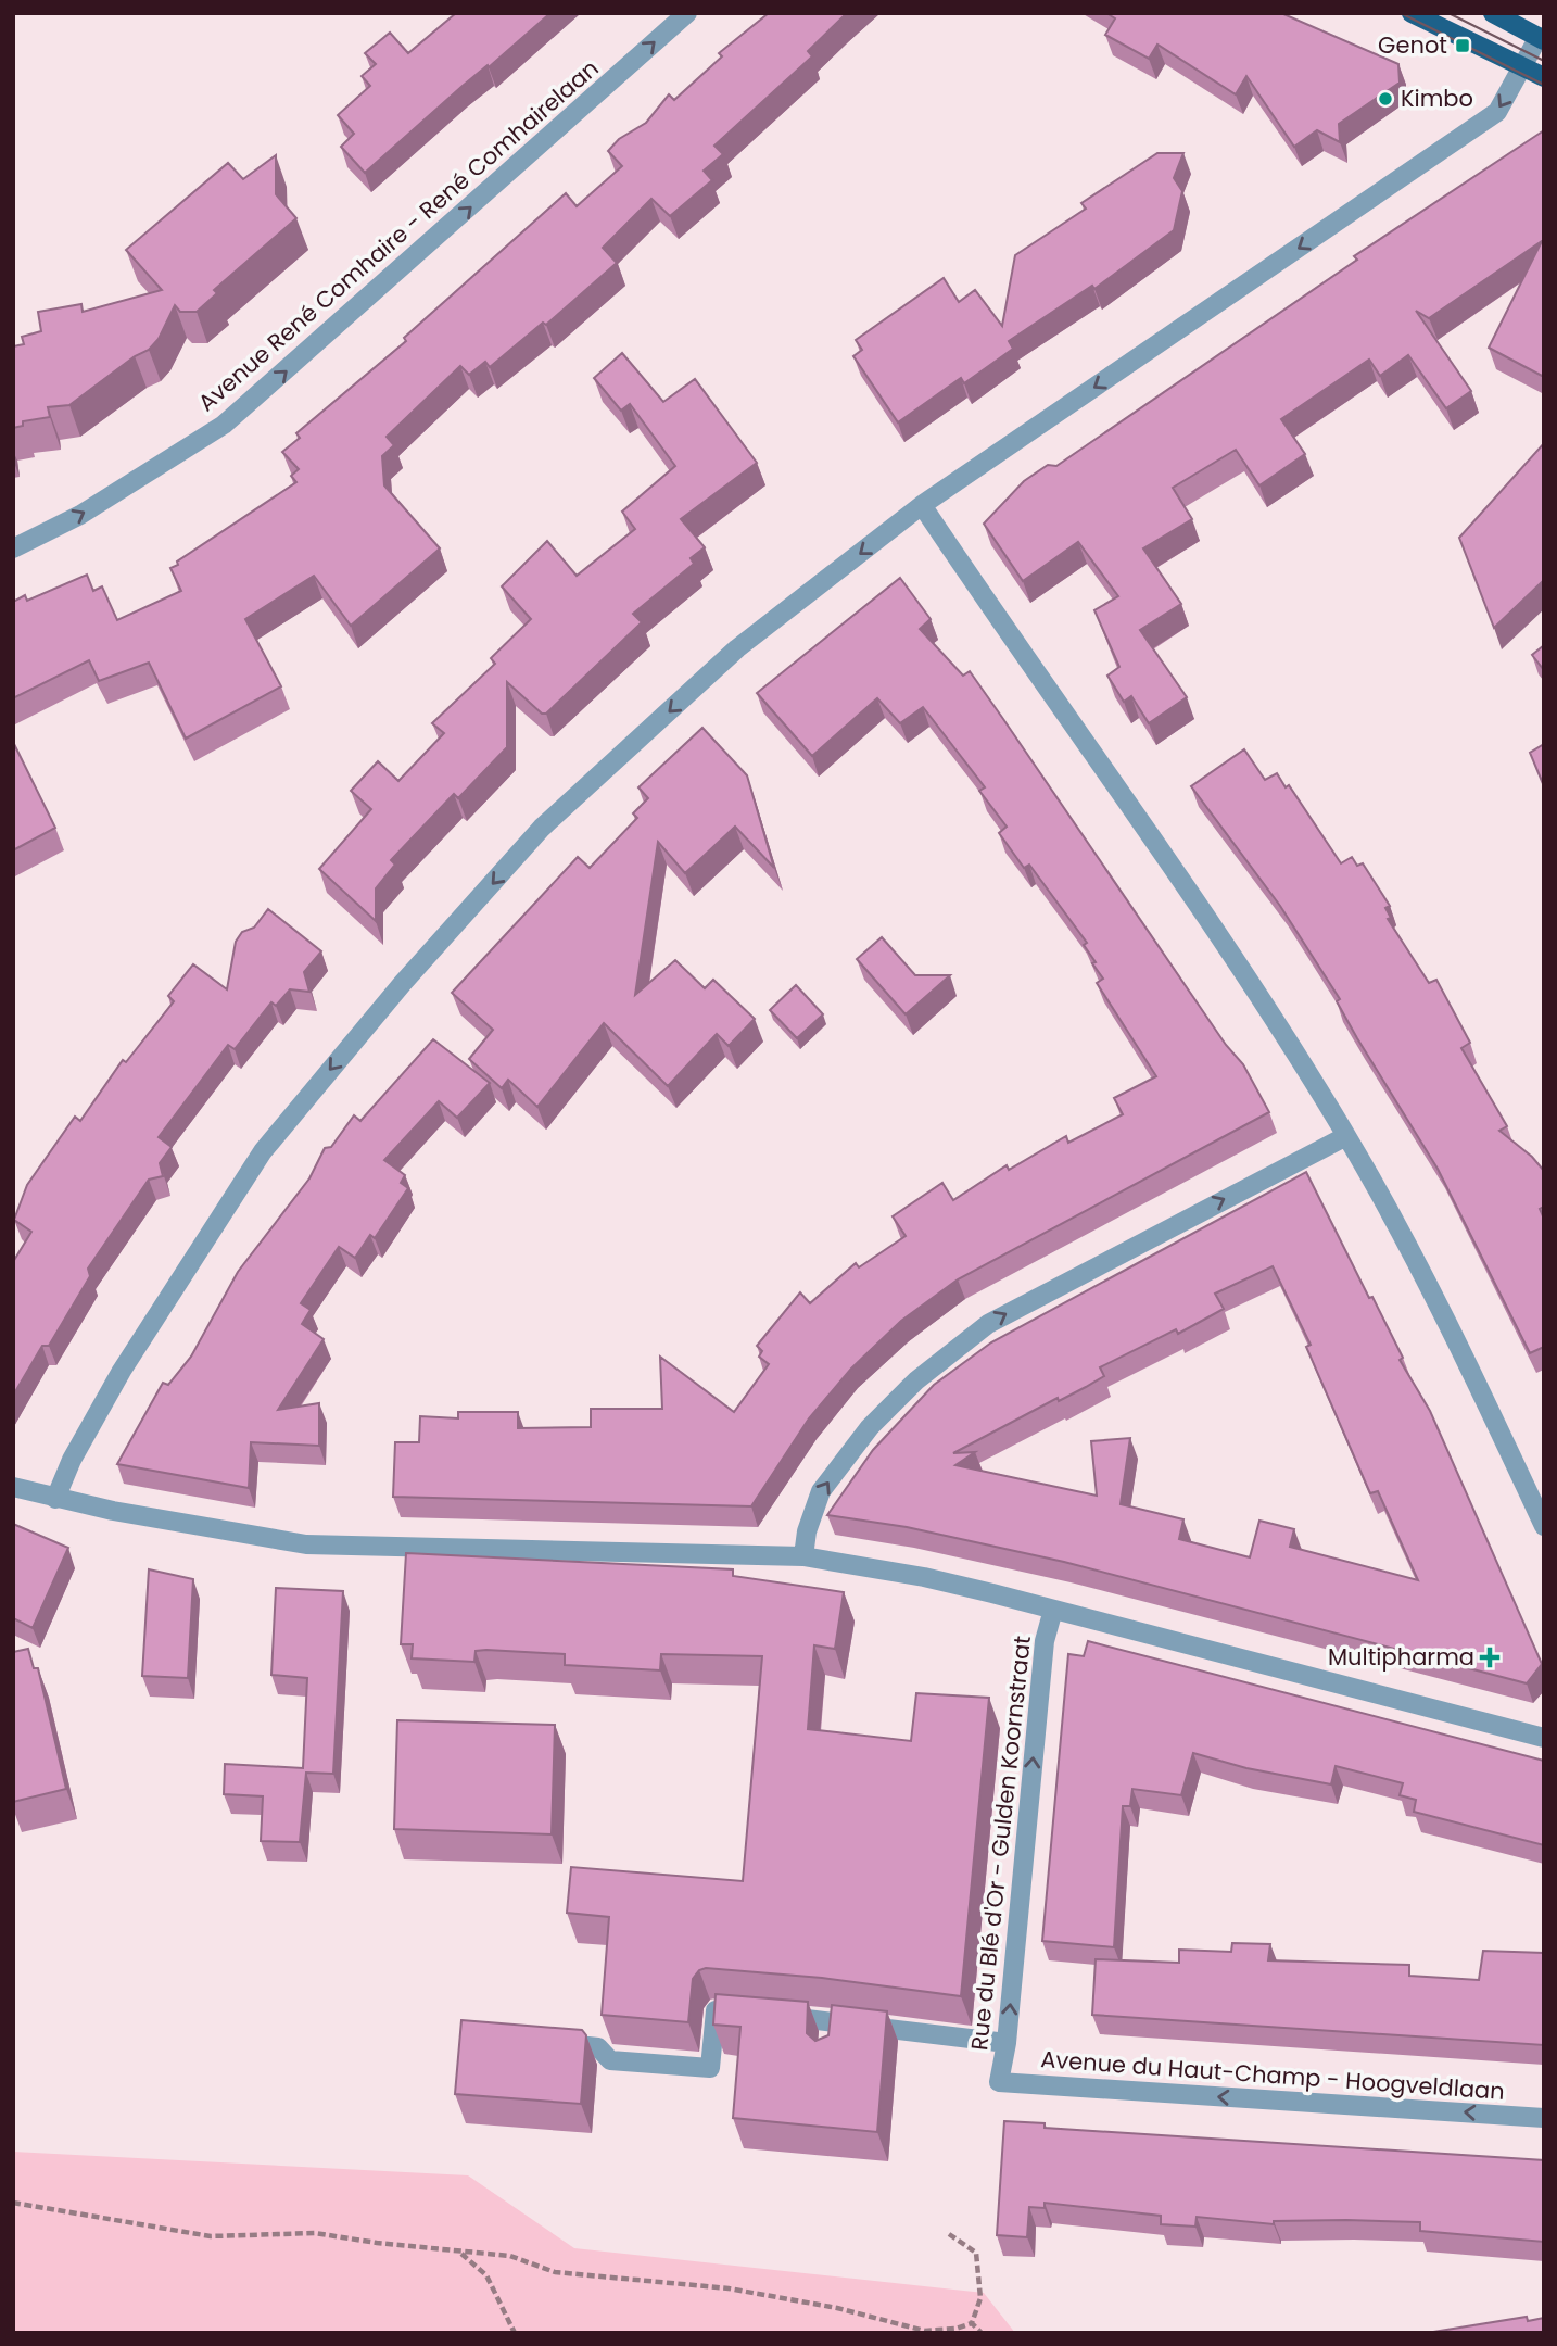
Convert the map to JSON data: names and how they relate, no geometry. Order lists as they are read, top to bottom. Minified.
{"streets":{"street":["Avenue René Comhaire - René Comhairelaan","Rue du Blé d'Or - Gulden Koornstraat","Avenue du Haut-Champ - Hoogveldlaan"]},"crossings":[["Rue du Blé d'Or - Gulden Koornstraat","Avenue du Haut-Champ - Hoogveldlaan"]],"one_way":["Avenue René Comhaire - René Comhairelaan","Rue du Blé d'Or - Gulden Koornstraat","Avenue du Haut-Champ - Hoogveldlaan"],"places":{"transit":["Genot"],"other":["Kimbo"],"health":["Multipharma"]}}
